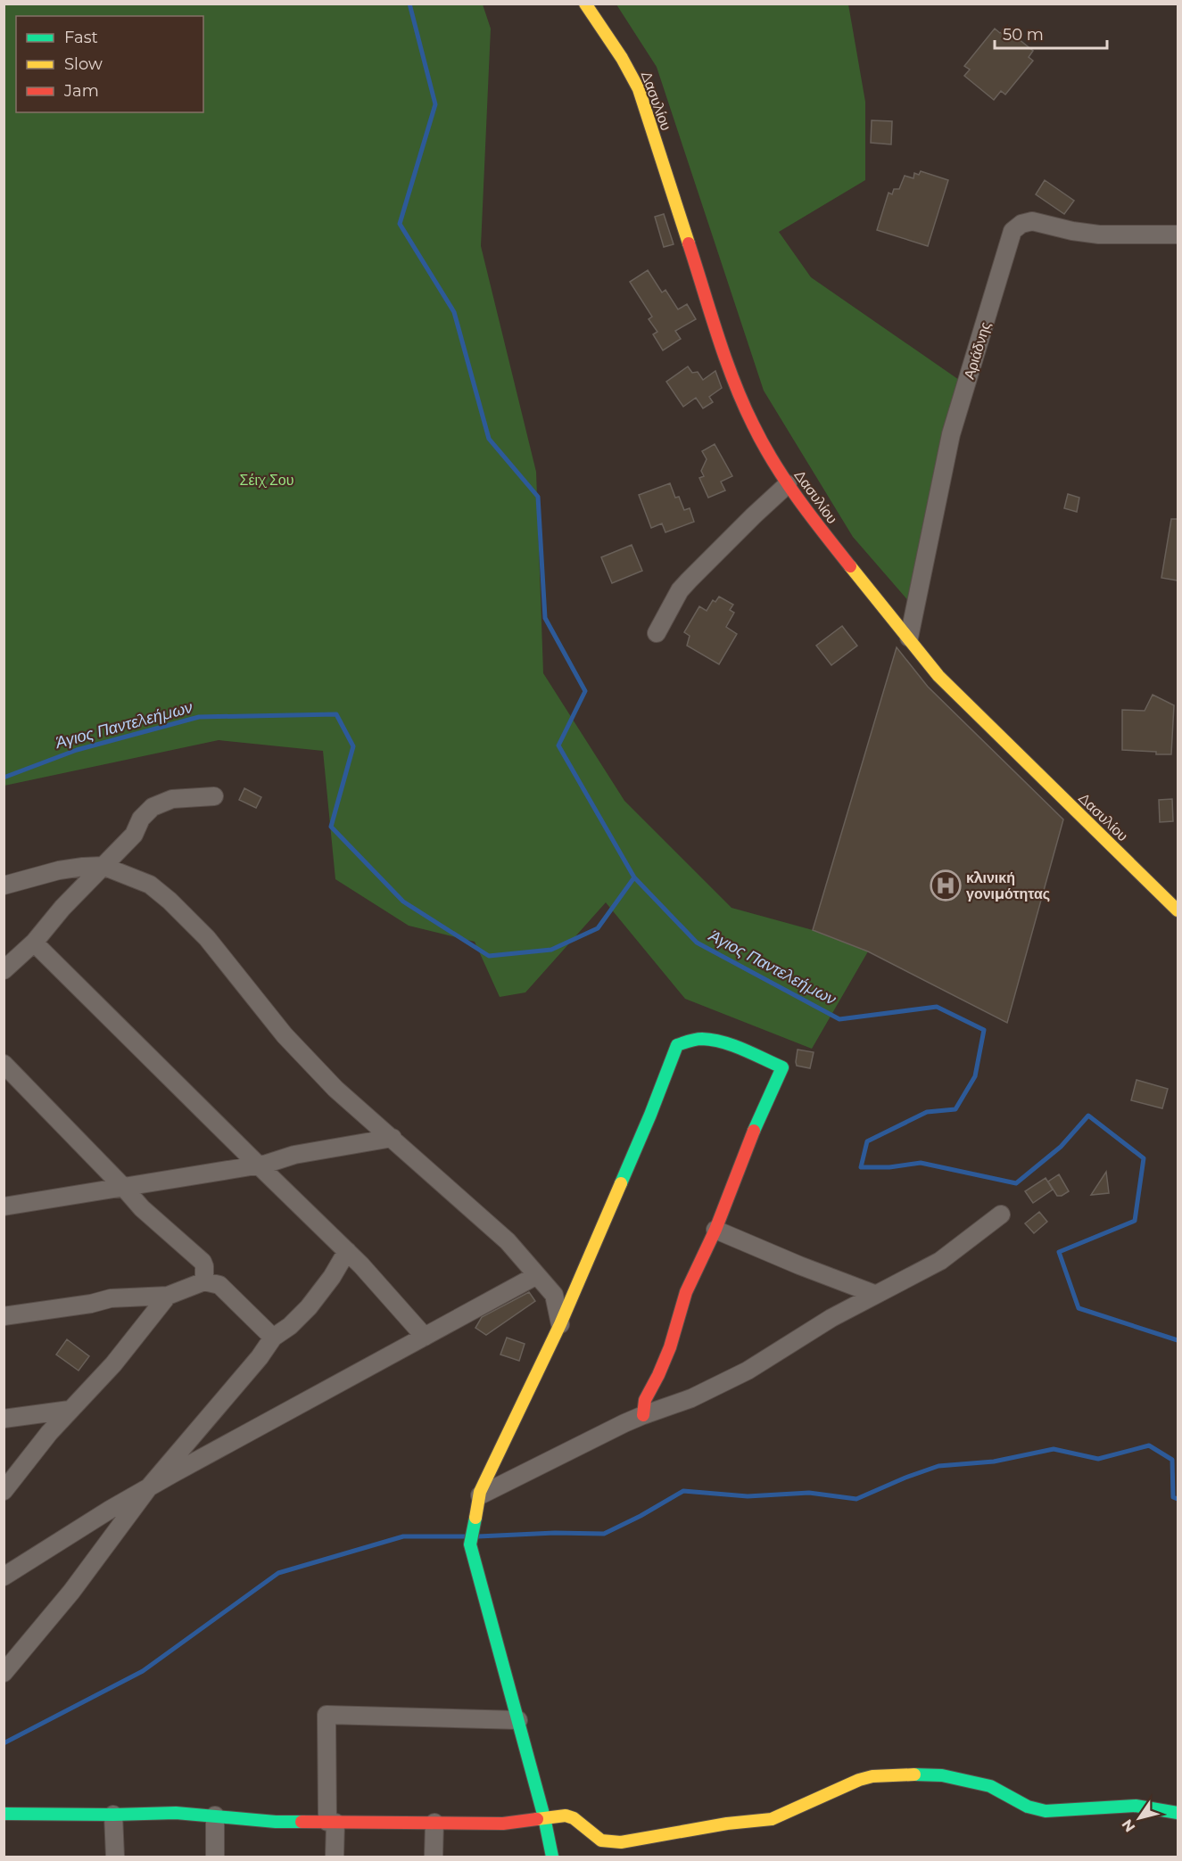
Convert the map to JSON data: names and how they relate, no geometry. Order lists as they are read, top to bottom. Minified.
{"streets":{"street":["Δασυλίου","Αριάδνης"]},"crossings":[["Δασυλίου","Αριάδνης"]],"water":["Άγιος Παντελεήμων"],"parks":["Σέιχ Σου"],"places":{"hospital":["κλινική γονιμότητας"]},"legend":["Fast","Slow","Jam"],"scale_bar":"50 m","north":"bottom left"}
